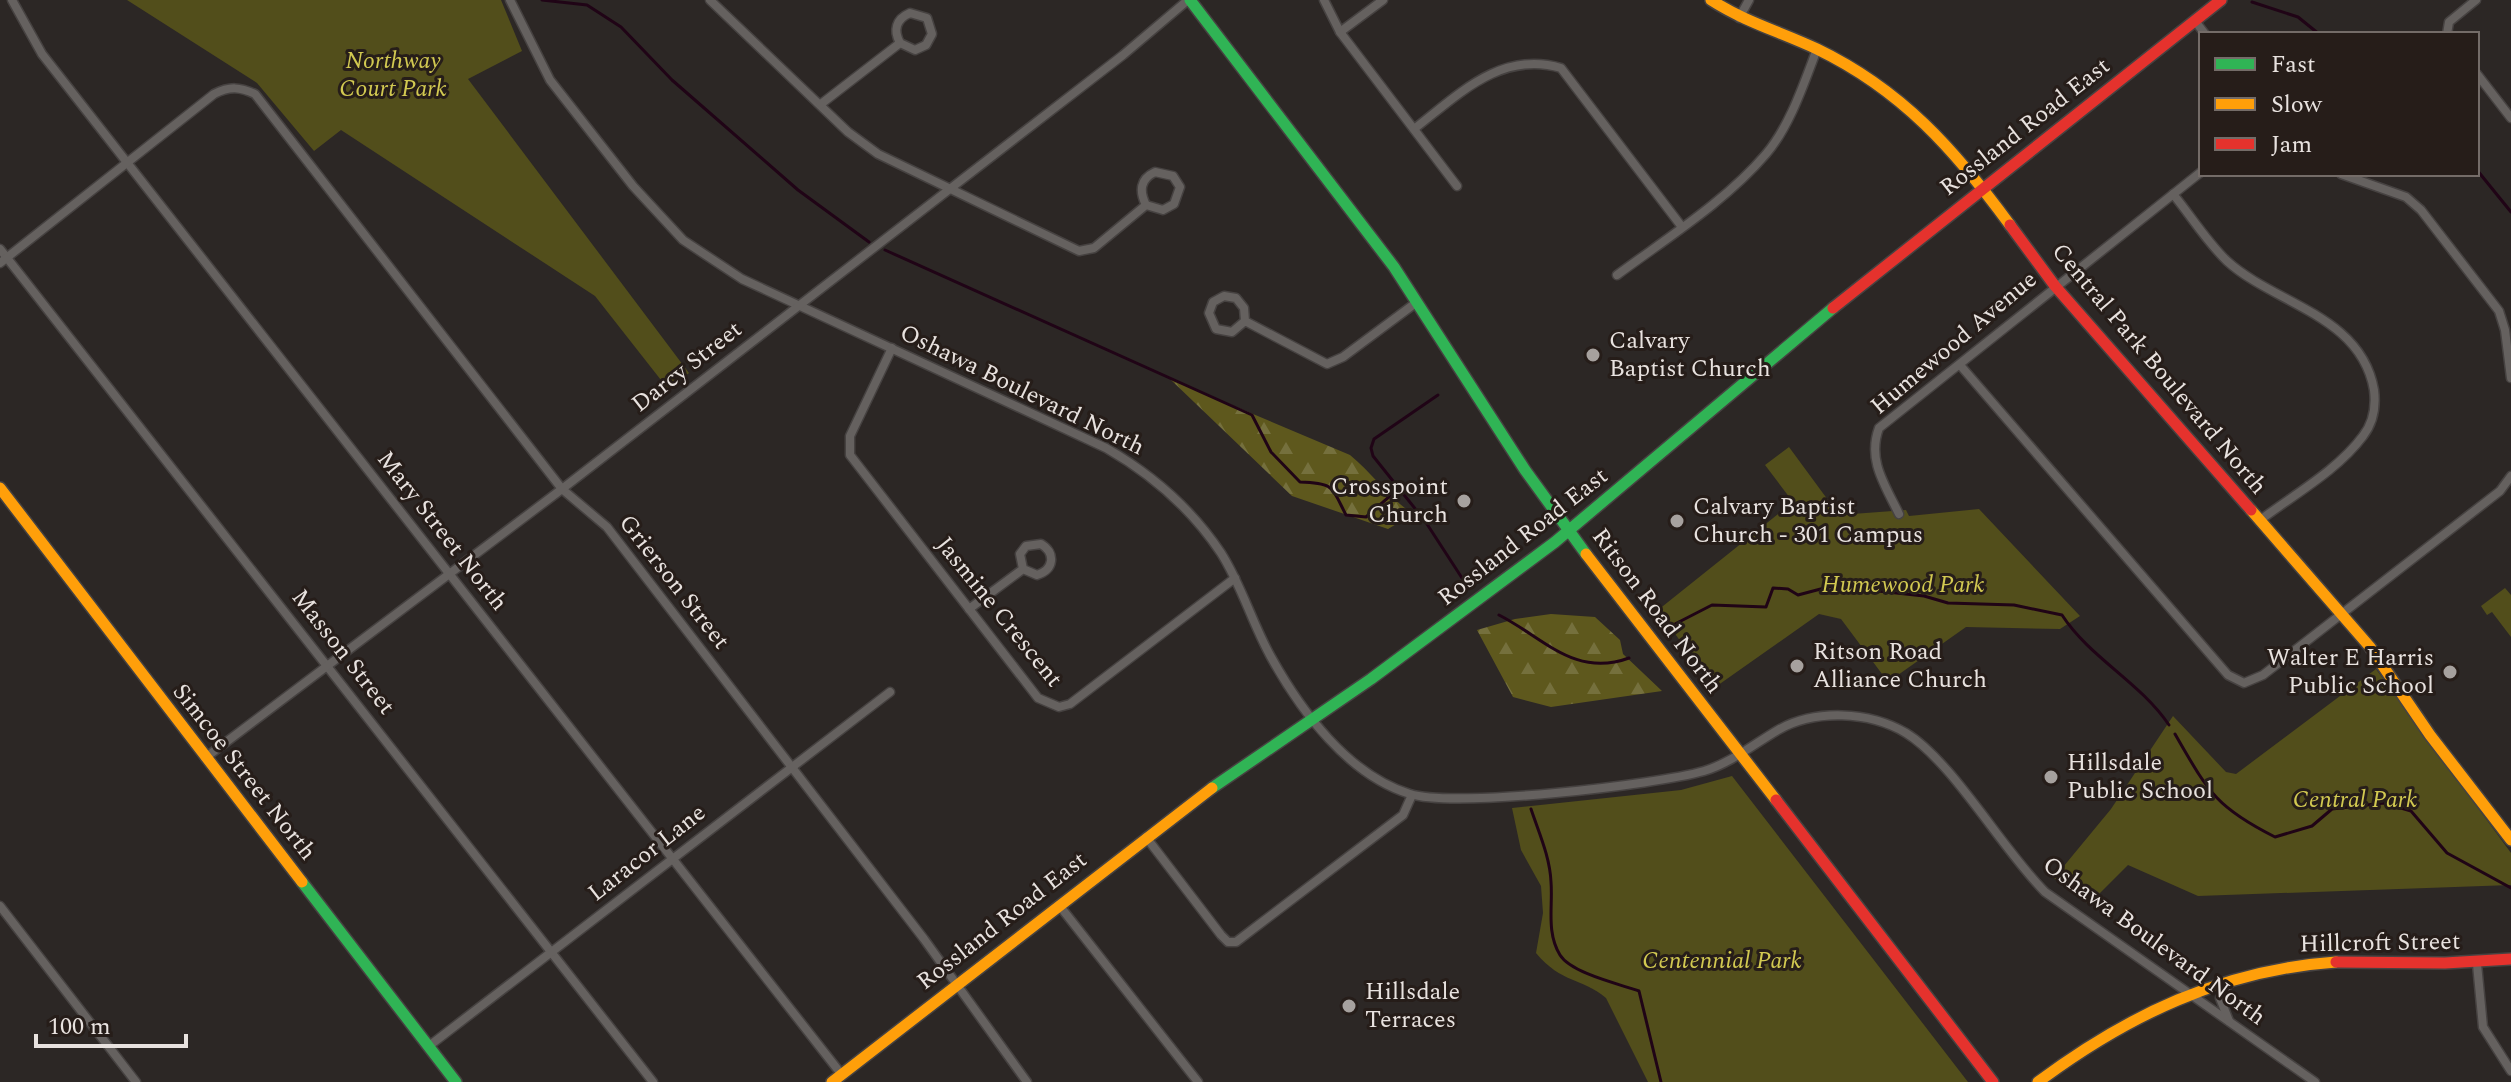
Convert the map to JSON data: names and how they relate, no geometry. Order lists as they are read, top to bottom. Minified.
{"streets":{"main road":["Rossland Road East","Central Park Boulevard North","Ritson Road North","Simcoe Street North","Hillcroft Street"],"street":["Humewood Avenue","Darcy Street","Oshawa Boulevard North","Mary Street North","Grierson Street","Jasmine Crescent","Masson Street","Laracor Lane"]},"crossings":[["Rossland Road East","Central Park Boulevard North"],["Rossland Road East","Oshawa Boulevard North"],["Rossland Road East","Mary Street North"],["Rossland Road East","Grierson Street"],["Rossland Road East","Ritson Road North"],["Humewood Avenue","Central Park Boulevard North"],["Darcy Street","Oshawa Boulevard North"],["Darcy Street","Mary Street North"],["Darcy Street","Grierson Street"],["Darcy Street","Ritson Road North"],["Darcy Street","Masson Street"],["Darcy Street","Simcoe Street North"],["Oshawa Boulevard North","Ritson Road North"],["Oshawa Boulevard North","Jasmine Crescent"],["Oshawa Boulevard North","Hillcroft Street"],["Mary Street North","Grierson Street"],["Mary Street North","Laracor Lane"],["Grierson Street","Laracor Lane"],["Masson Street","Laracor Lane"],["Simcoe Street North","Laracor Lane"]],"parks":["Northway Court Park","Humewood Park","Central Park","Centennial Park"],"places":["Calvary Baptist Church","Crosspoint Church","Calvary Baptist Church - 301 Campus","Ritson Road Alliance Church","Walter E Harris Public School","Hillsdale Public School","Hillsdale Terraces"],"legend":["Fast","Slow","Jam"],"scale_bar":"100 m"}
